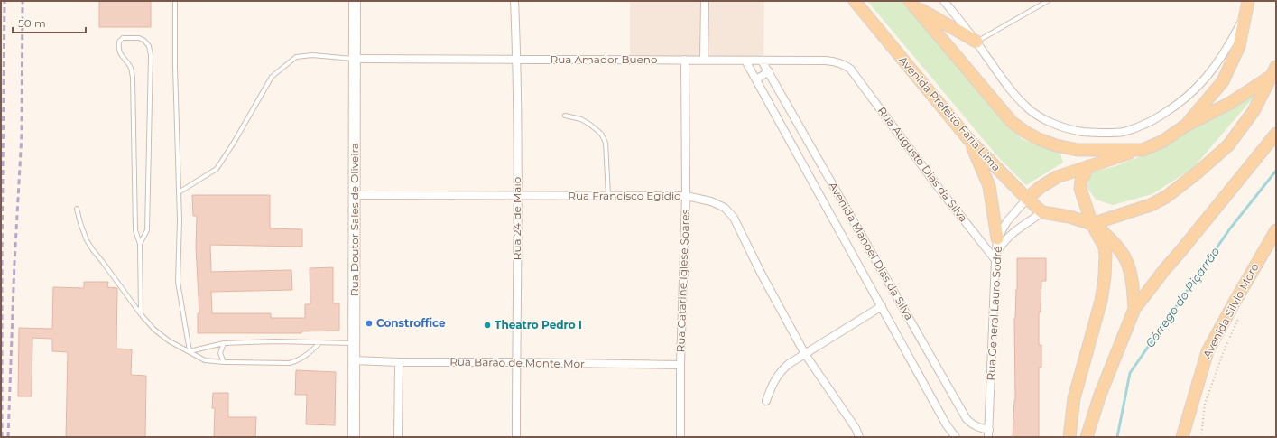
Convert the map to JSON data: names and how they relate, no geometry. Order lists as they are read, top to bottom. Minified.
{"streets":{"main road":["Avenida Prefeito Faria Lima","Rua Doutor Sales de Oliveira","Avenida Silvio Moro"],"street":["Rua Amador Bueno","Rua Augusto Dias da Silva","Rua Francisco Egídio","Rua 24 de Maio","Avenida Manoel Dias da Silva","Rua Catarine Iglese Soares","Rua General Lauro Sodré","Rua Barão de Monte Mor"]},"crossings":[["Rua Amador Bueno","Rua Augusto Dias da Silva"],["Rua Amador Bueno","Rua 24 de Maio"],["Rua Amador Bueno","Rua Doutor Sales de Oliveira"],["Rua Amador Bueno","Avenida Manoel Dias da Silva"],["Rua Amador Bueno","Rua Catarine Iglese Soares"],["Avenida Prefeito Faria Lima","Rua General Lauro Sodré"],["Rua Augusto Dias da Silva","Rua General Lauro Sodré"],["Rua Francisco Egídio","Rua 24 de Maio"],["Rua Francisco Egídio","Rua Doutor Sales de Oliveira"],["Rua Francisco Egídio","Rua Catarine Iglese Soares"],["Rua 24 de Maio","Rua Barão de Monte Mor"],["Rua Doutor Sales de Oliveira","Rua Barão de Monte Mor"],["Avenida Manoel Dias da Silva","Rua General Lauro Sodré"],["Rua Catarine Iglese Soares","Rua Barão de Monte Mor"]],"water":["Córrego do Piçarrão"],"places":["Constroffice","Theatro Pedro I"],"scale_bar":"50 m"}
